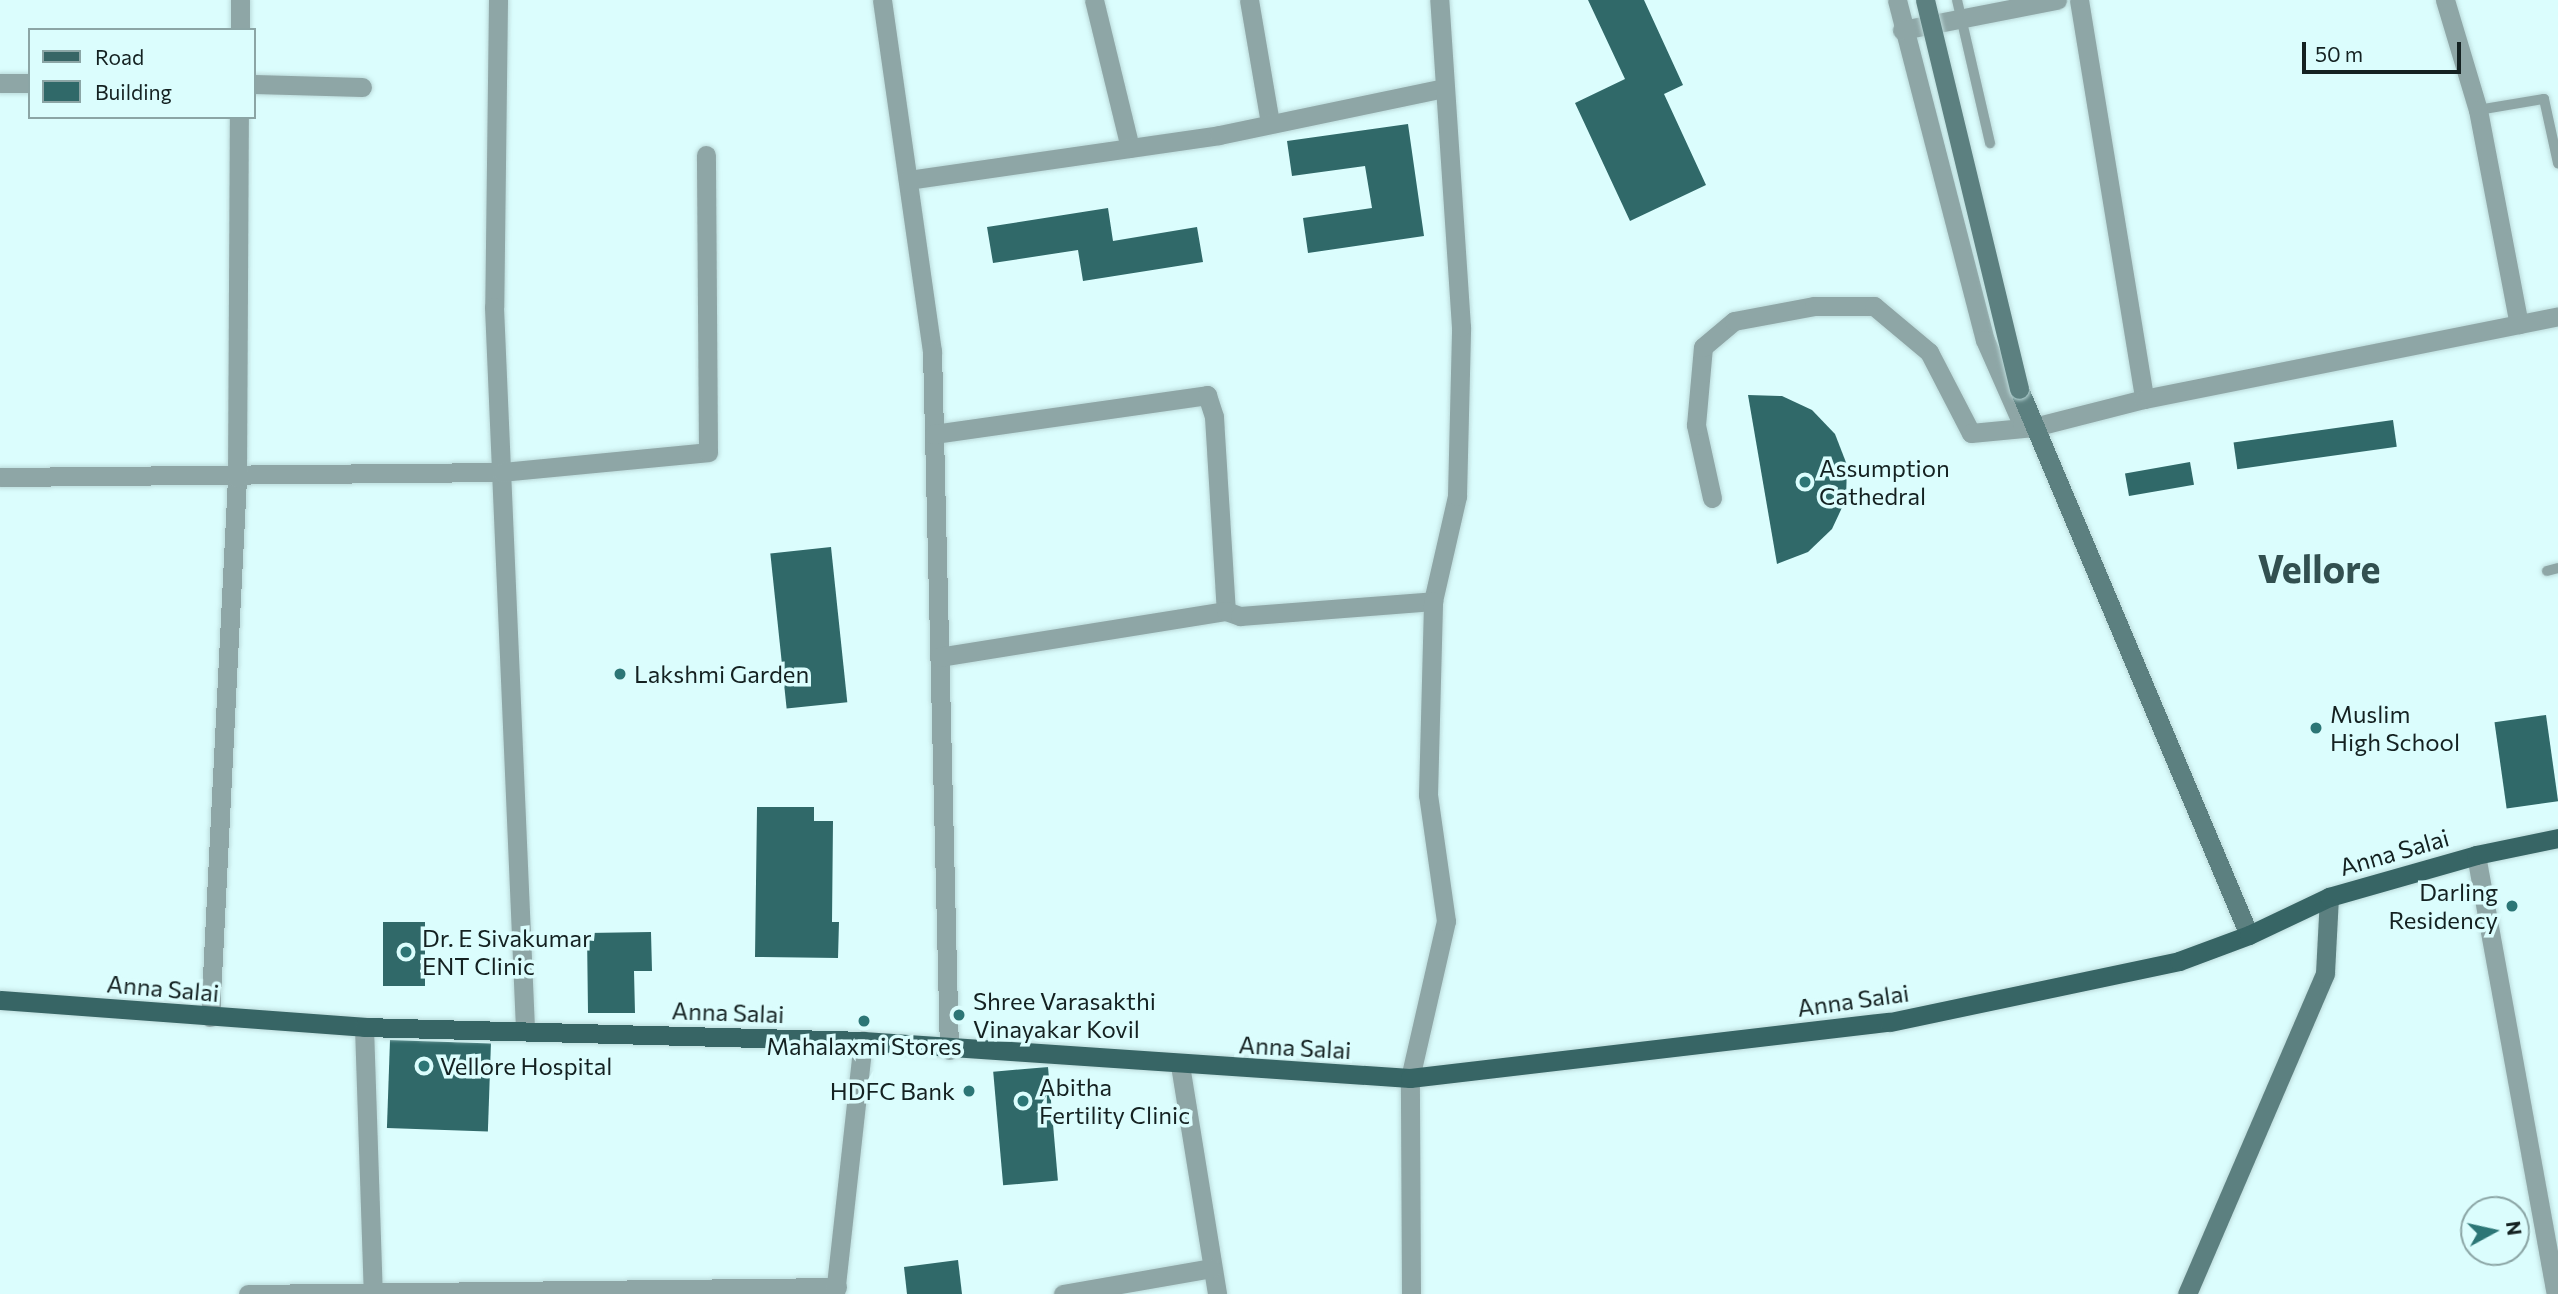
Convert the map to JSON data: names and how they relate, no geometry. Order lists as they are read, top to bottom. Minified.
{"streets":{"main road":["Anna Salai"]},"districts":["Vellore"],"places":["Assumption Cathedral","Lakshmi Garden","Muslim High School","Darling Residency","Dr. E Sivakumar ENT Clinic","Shree Varasakthi Vinayakar Kovil","Mahalaxmi Stores","Vellore Hospital","HDFC Bank","Abitha Fertility Clinic"],"legend":["Road","Building"],"scale_bar":"50 m","north":"right"}
